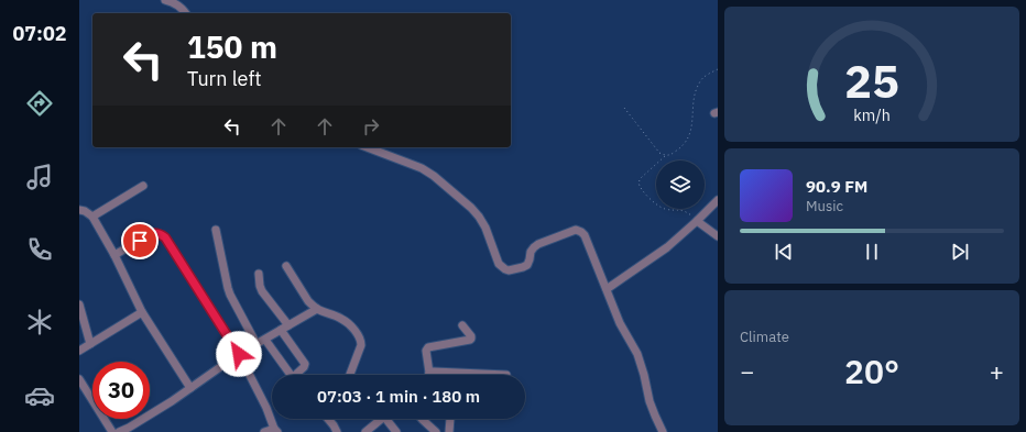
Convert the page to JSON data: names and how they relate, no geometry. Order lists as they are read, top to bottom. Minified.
{"page":{"tabs":"07:02","turn":["150 m","Turn left"],"song":["90.9 FM","Music"],"tile":"Climate","heat":["−","20°","+"],"limit":"30","trip":"07:03 · 1 min · 180 m","gauge":["25","km/h"]}}
